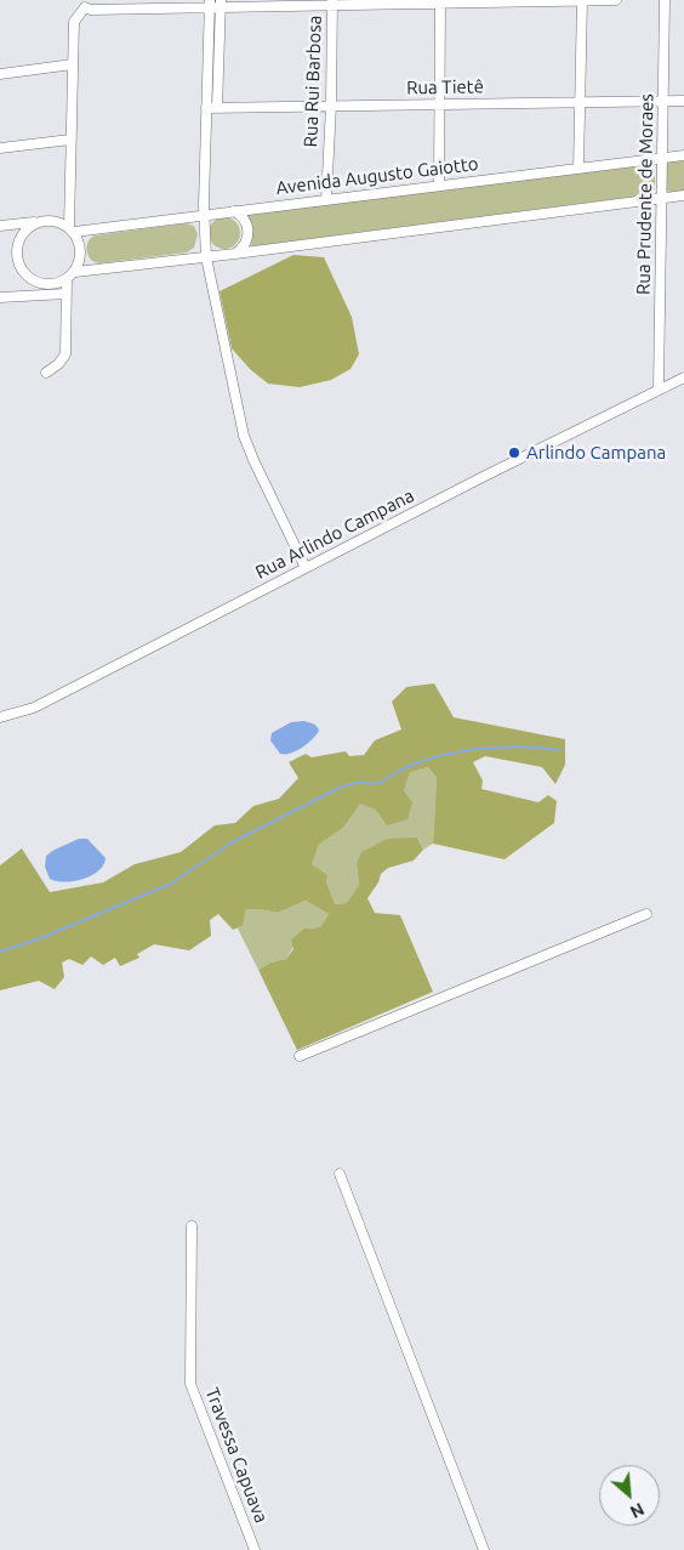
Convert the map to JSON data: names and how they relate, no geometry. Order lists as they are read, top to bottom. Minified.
{"streets":{"street":["Rua Rui Barbosa","Rua Tietê","Avenida Augusto Gaiotto","Rua Prudente de Moraes","Rua Arlindo Campana","Travessa Capuava"]},"crossings":[["Rua Rui Barbosa","Rua Tietê"],["Rua Rui Barbosa","Avenida Augusto Gaiotto"],["Rua Tietê","Rua Prudente de Moraes"],["Avenida Augusto Gaiotto","Rua Prudente de Moraes"],["Rua Prudente de Moraes","Rua Arlindo Campana"]],"places":["Arlindo Campana"],"north":"bottom right"}
